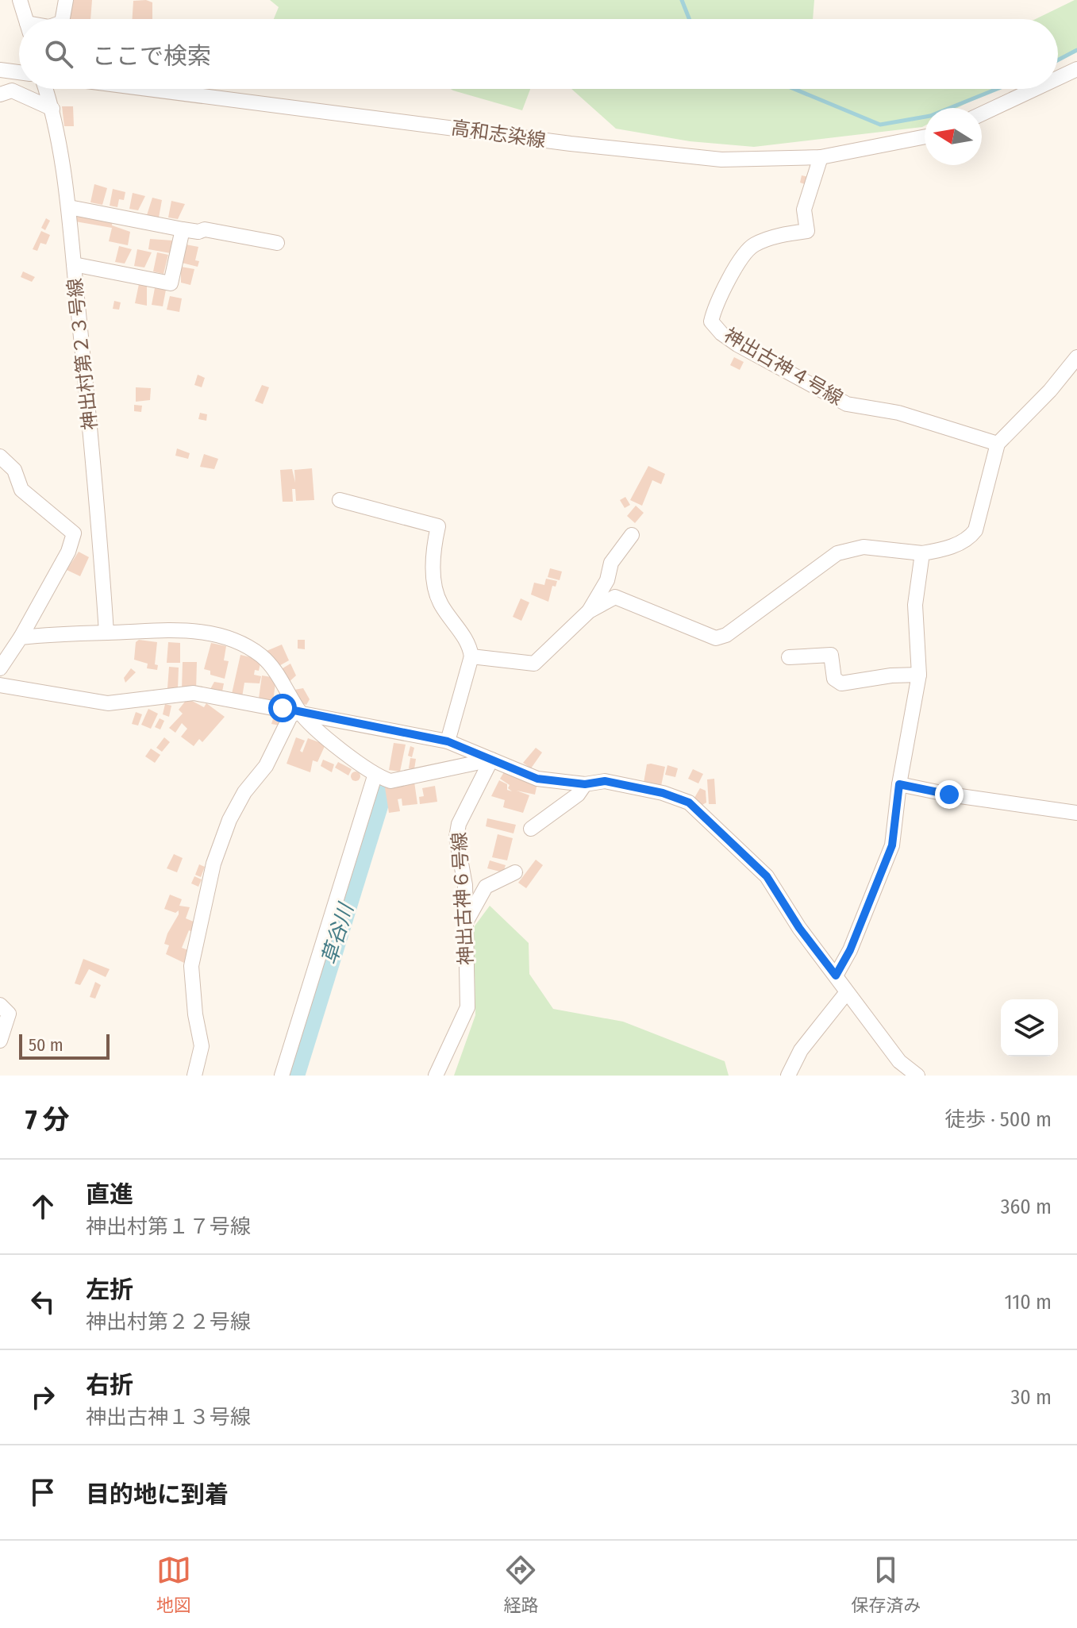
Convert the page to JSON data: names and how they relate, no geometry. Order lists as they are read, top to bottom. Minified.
{"streets":{"street":["高和志染線","神出村第２３号線","神出古神４号線","神出古神６号線"]},"crossings":[["高和志染線","神出古神４号線"]],"water":["草谷川"],"scale_bar":"50 m","north":"left","page":{"search":"ここで検索","scale":"50 m","heading":["7 分","徒歩 · 500 m"],"list":[["直進","神出村第１７号線","360 m"],["左折","神出村第２２号線","110 m"],["右折","神出古神１３号線","30 m"],"目的地に到着"],"nav":["地図","経路","保存済み"]}}
